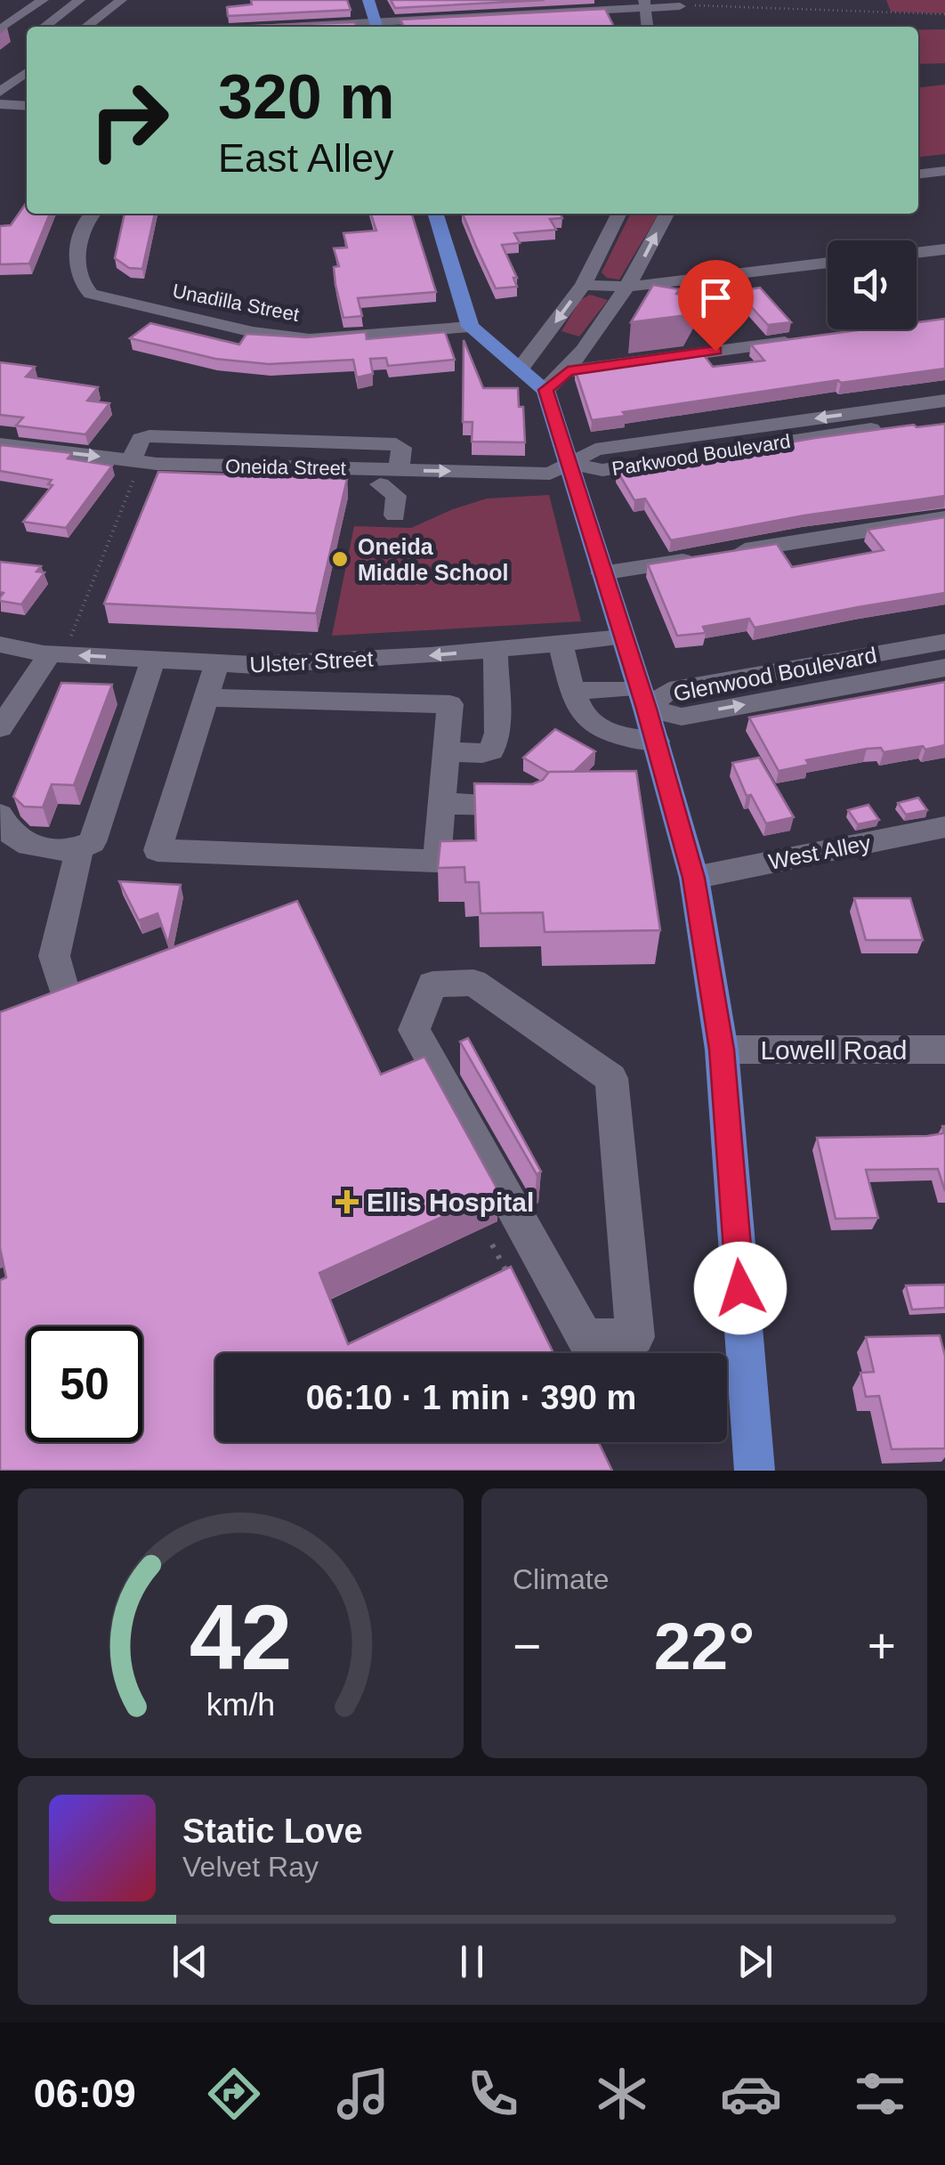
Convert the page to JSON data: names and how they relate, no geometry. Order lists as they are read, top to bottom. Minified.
{"streets":{"street":["Unadilla Street","Parkwood Boulevard","Oneida Street","Ulster Street","Glenwood Boulevard","West Alley","Lowell Road"]},"crossings":[["Parkwood Boulevard","Oneida Street"]],"one_way":["Oneida Street","Ulster Street"],"places":{"other":["Oneida Middle School"],"health":["Ellis Hospital"]},"page":{"turn":["320 m","East Alley"],"limit":"50","trip":"06:10 · 1 min · 390 m","tile":"Climate","heat":["−","22°","+"],"song":["Static Love","Velvet Ray"],"tabs":"06:09","gauge":["42","km/h"]}}
